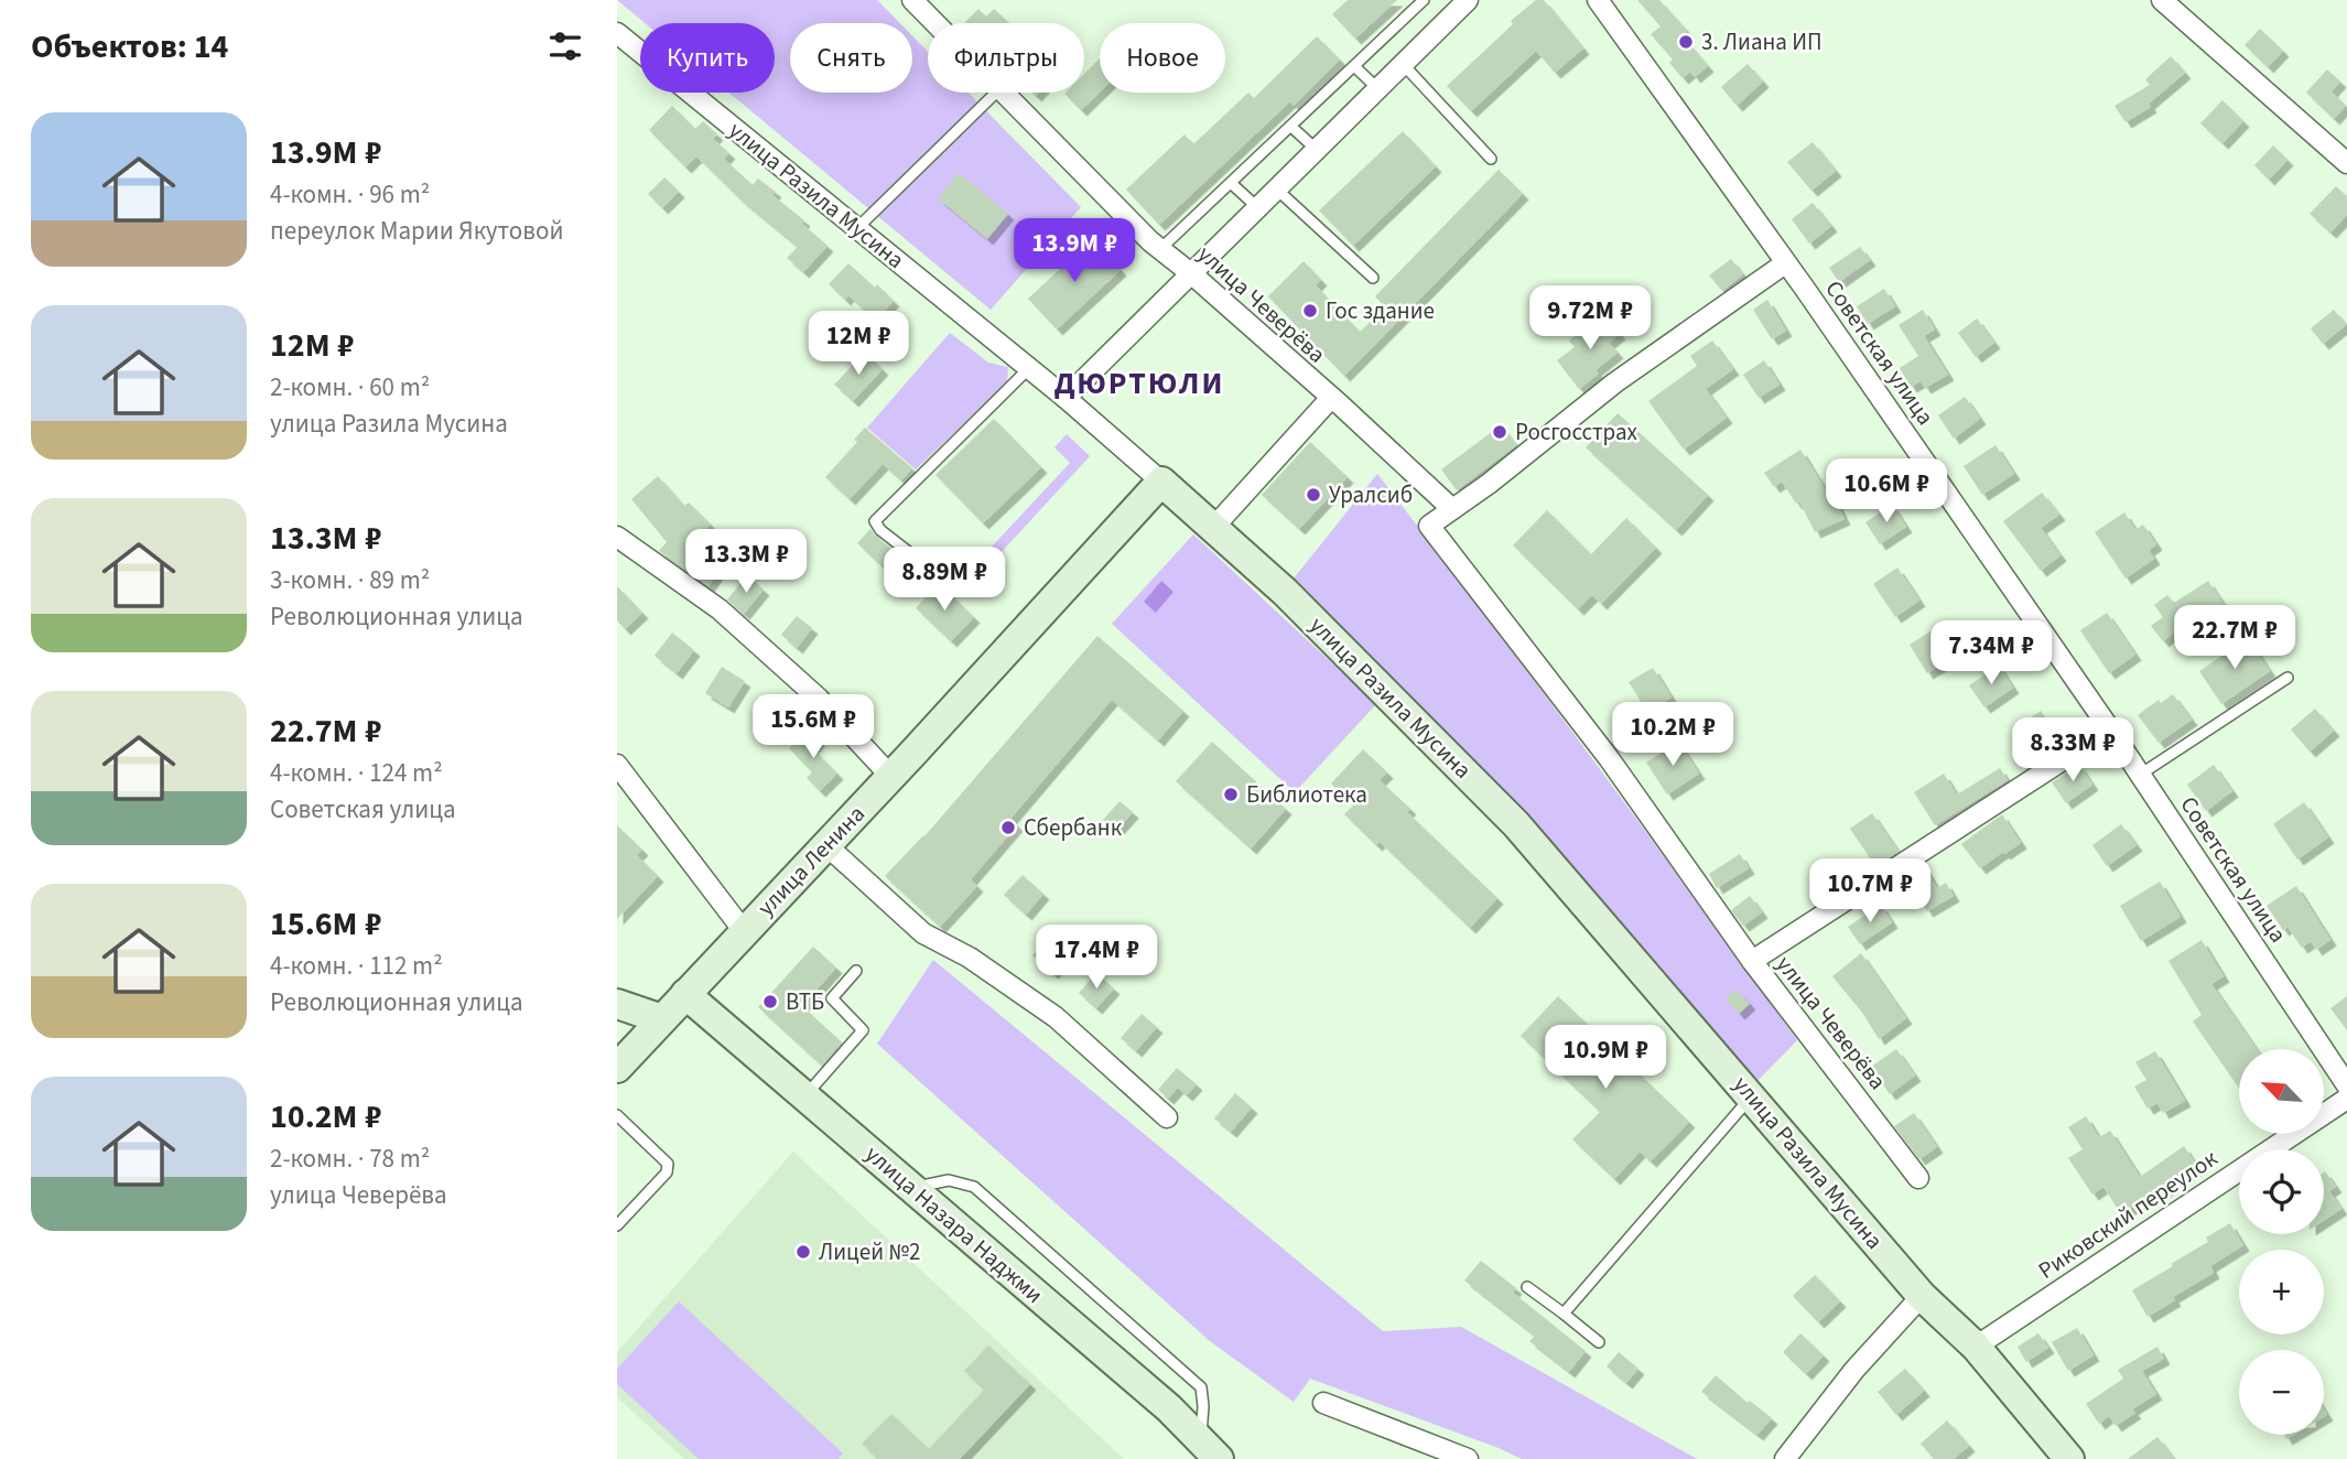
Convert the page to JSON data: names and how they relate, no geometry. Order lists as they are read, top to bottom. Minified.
{"streets":{"main road":["улица Разила Мусина","улица Ленина","улица Назара Наджми"],"street":["улица Чеверёва","Советская улица","Риковский переулок"]},"crossings":[["улица Разила Мусина","улица Ленина"],["улица Разила Мусина","Риковский переулок"],["улица Ленина","улица Назара Наджми"]],"districts":["ДЮРТЮЛИ"],"places":["3. Лиана ИП","Гос здание","Росгосстрах","Уралсиб","Библиотека","Сбербанк","ВТБ","Лицей №2"],"north":"top left","page":{"heading":"Объектов: 14","chip":["Купить","Снять","Фильтры","Новое"],"list":[{"name":"13.9M ₽","note":"4-комн. · 96 m² · переулок Марии Якутовой"},{"name":"12M ₽","note":"2-комн. · 60 m² · улица Разила Мусина"},{"name":"13.3M ₽","note":"3-комн. · 89 m² · Революционная улица"},{"name":"22.7M ₽","note":"4-комн. · 124 m² · Советская улица"},{"name":"15.6M ₽","note":"4-комн. · 112 m² · Революционная улица"},{"name":"10.2M ₽","note":"2-комн. · 78 m² · улица Чеверёва"}],"price":["13.9M ₽","9.72M ₽","12M ₽","10.6M ₽","13.3M ₽","8.89M ₽","22.7M ₽","7.34M ₽","15.6M ₽","10.2M ₽","8.33M ₽","10.7M ₽","17.4M ₽","10.9M ₽"],"map_buttons":["+","−"]}}
